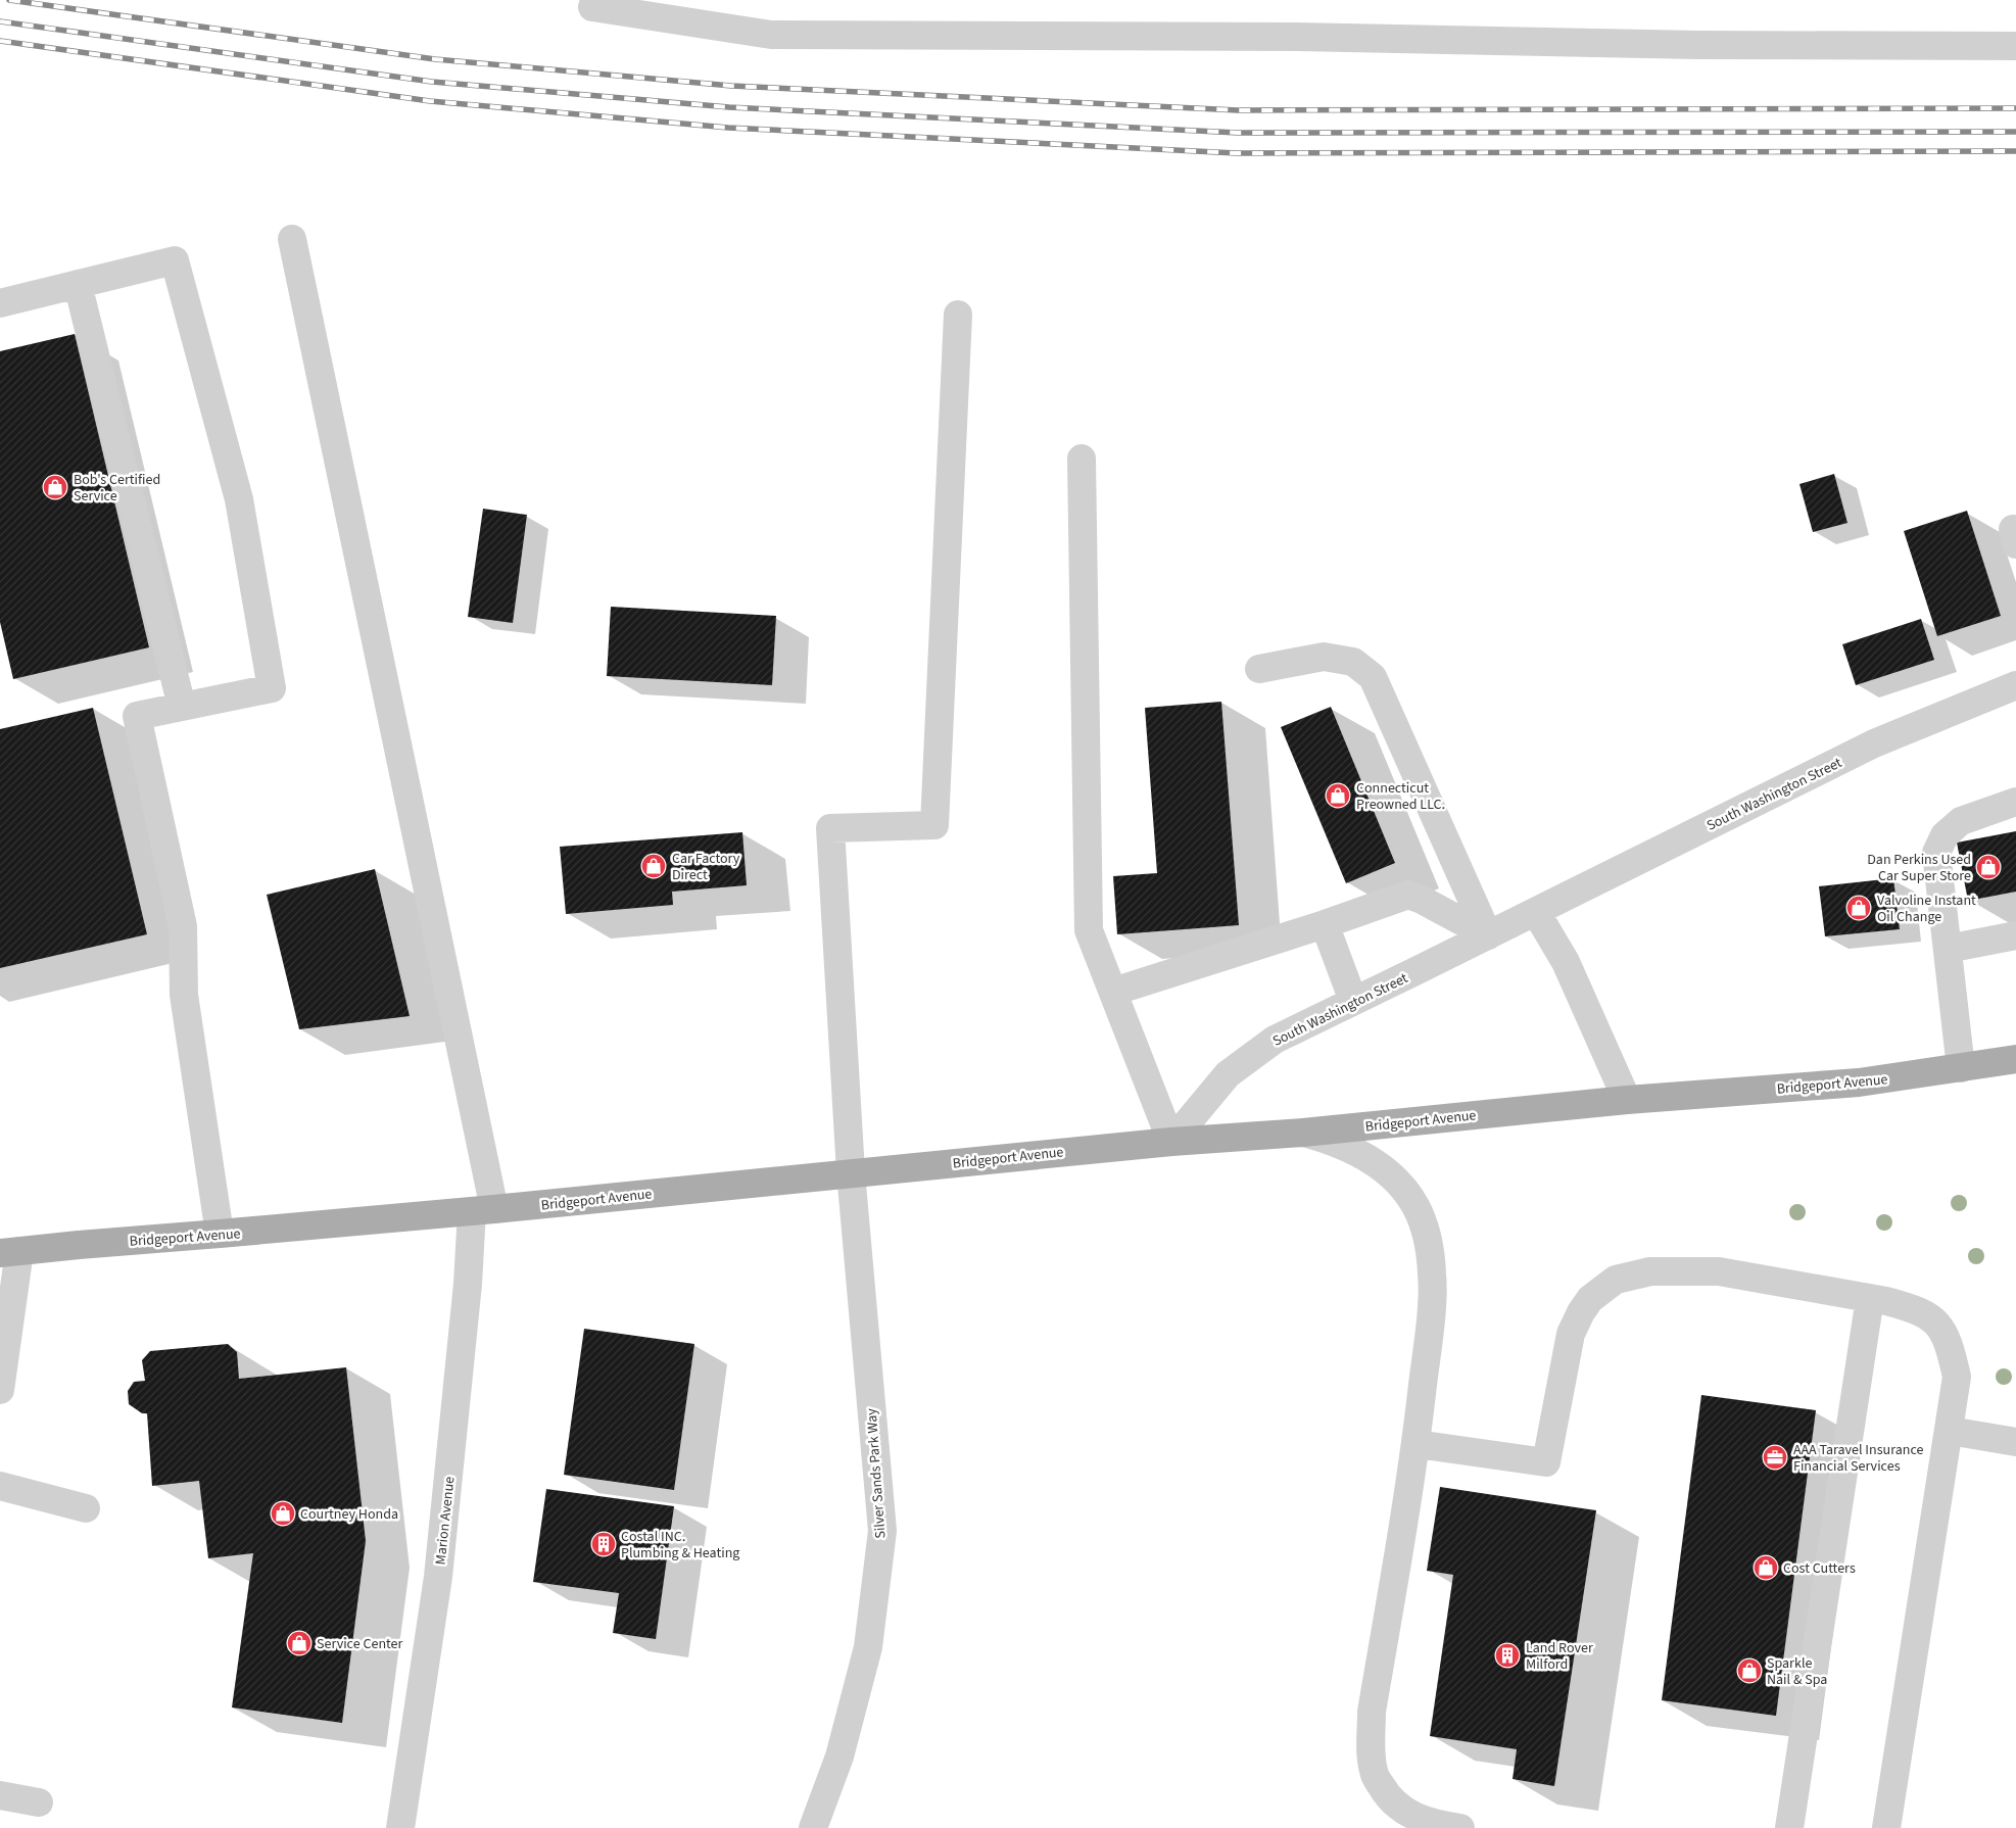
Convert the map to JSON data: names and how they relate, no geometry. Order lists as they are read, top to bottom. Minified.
{"streets":{"main road":["Bridgeport Avenue"],"street":["South Washington Street","Silver Sands Park Way","Marion Avenue"]},"crossings":[["South Washington Street","Bridgeport Avenue"],["Bridgeport Avenue","Silver Sands Park Way"],["Bridgeport Avenue","Marion Avenue"]],"places":{"shop":["Bob's Certified Service","Connecticut Preowned LLC.","Car Factory Direct","Dan Perkins Used Car Super Store","Valvoline Instant Oil Change","Courtney Honda","Cost Cutters","Service Center","Sparkle Nail & Spa"],"office":["AAA Taravel Insurance Financial Services"],"building":["Costal INC. Plumbing & Heating","Land Rover Milford"]}}
